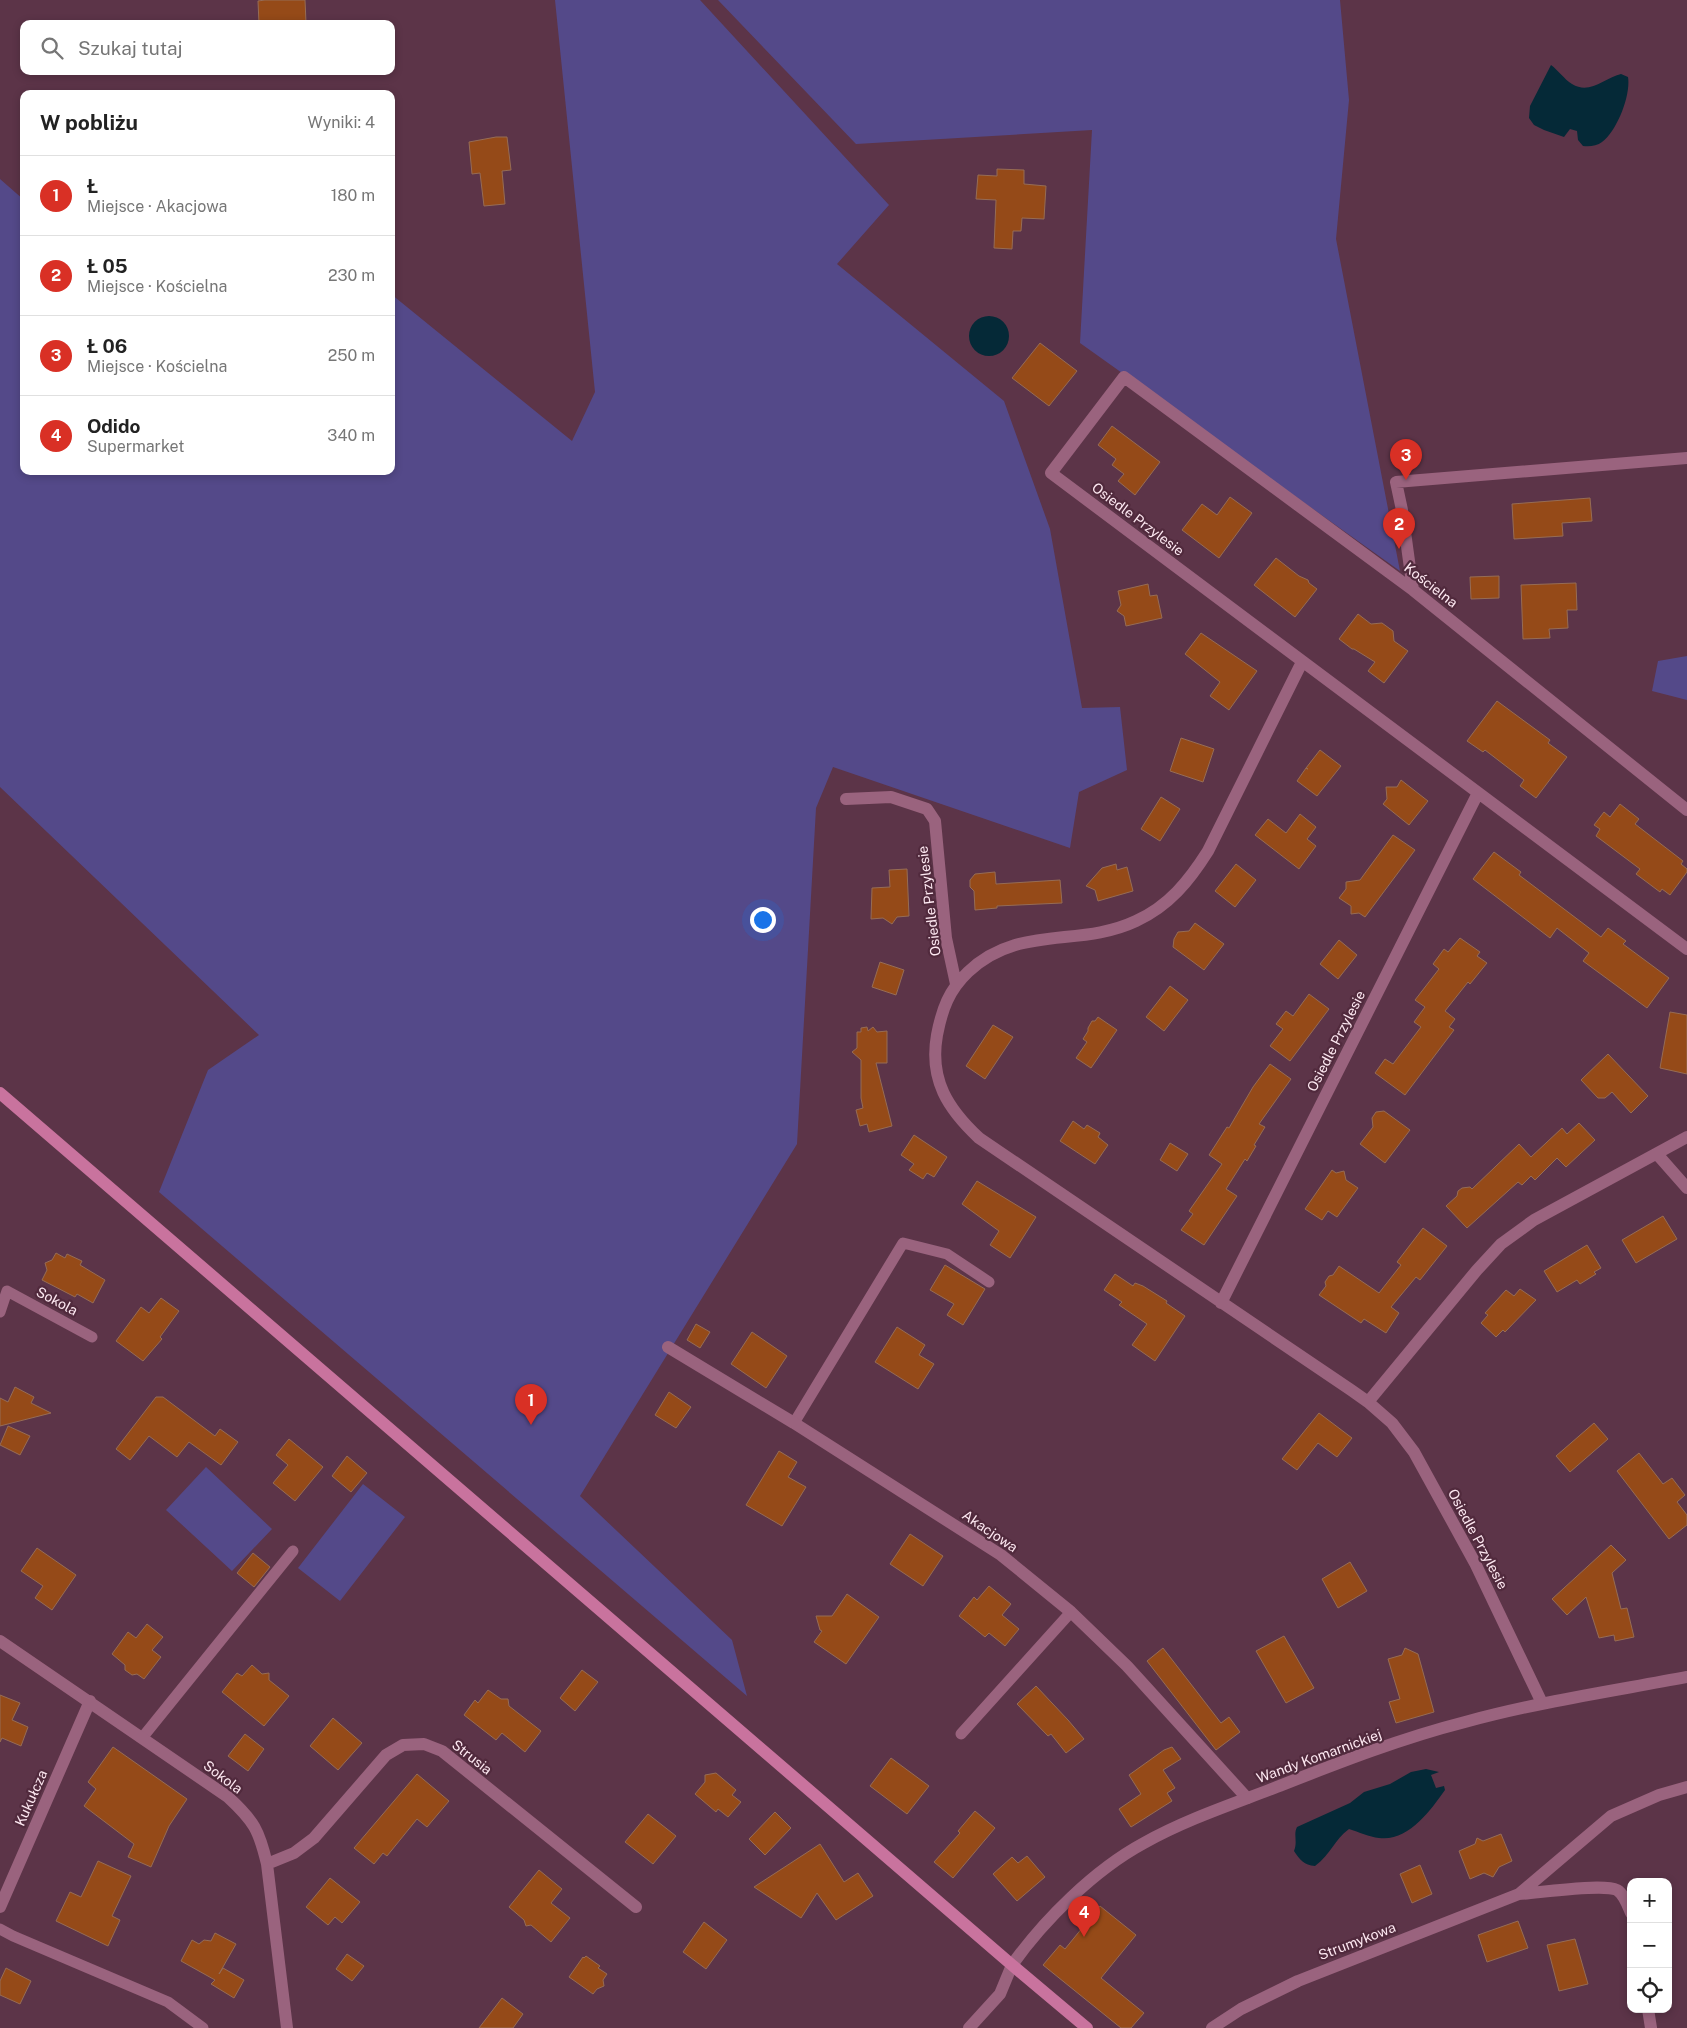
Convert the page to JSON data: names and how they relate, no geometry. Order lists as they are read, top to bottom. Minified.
{"streets":{"street":["Osiedle Przylesie","Kościelna","Sokola","Akacjowa","Wandy Komarnickiej","Strusia","Kukułcza","Strumykowa"]},"crossings":[["Osiedle Przylesie","Kościelna"],["Osiedle Przylesie","Wandy Komarnickiej"],["Sokola","Strusia"],["Sokola","Kukułcza"],["Akacjowa","Wandy Komarnickiej"]],"page":{"search":"Szukaj tutaj","heading":["W pobliżu","Wyniki: 4"],"list":[{"mark":"1","name":"Ł","note":"Miejsce · Akacjowa","value":"180 m"},{"mark":"2","name":"Ł 05","note":"Miejsce · Kościelna","value":"230 m"},{"mark":"3","name":"Ł 06","note":"Miejsce · Kościelna","value":"250 m"},{"mark":"4","name":"Odido","note":"Supermarket","value":"340 m"}],"pins":["3","2","1","4"],"map_buttons":["+","−"]}}
